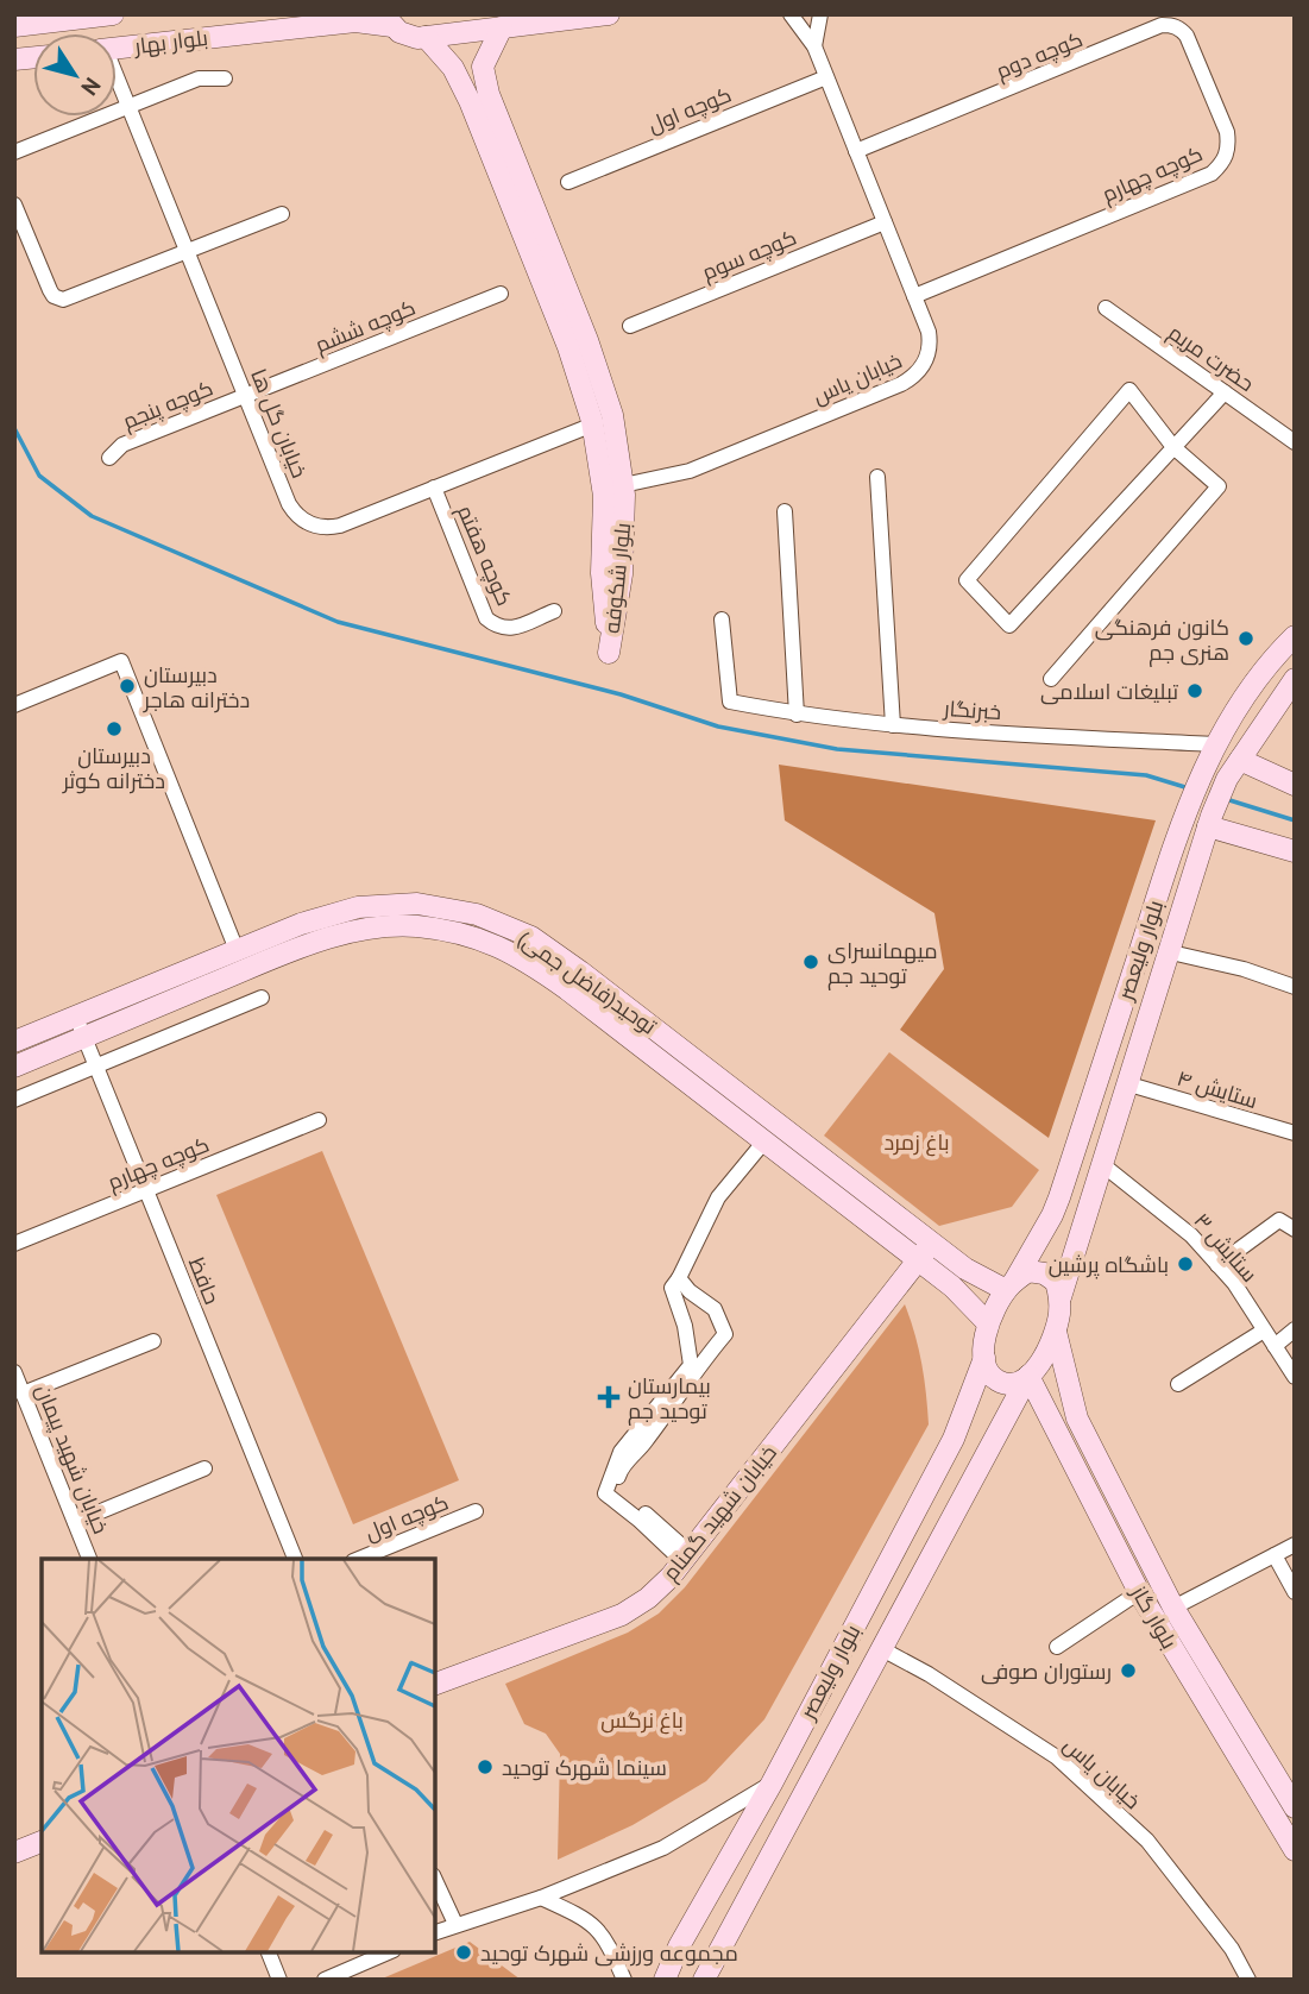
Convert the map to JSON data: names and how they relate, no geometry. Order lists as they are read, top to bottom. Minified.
{"streets":{"street":["بلوار بهار","کوچه اول","کوچه چهارم","کوچه سوم","کوچه ششم","حضرت مریم","خیابان یاس","کوچه پنجم","خیابان گل ها","کوچه هفتم","بلوار شکوفه","خبرنگار","بلوار ولیعصر","توحید(فاضل جمی)","ستایش ۴","ستایش ۳","حافظ","خیابان شهید پیمان","خیابان شهید گمنام","بلوار گاز"]},"crossings":[["بلوار بهار","بلوار شکوفه"],["کوچه اول","خیابان یاس"],["کوچه چهارم","خیابان یاس"],["کوچه چهارم","حافظ"],["کوچه سوم","خیابان یاس"],["کوچه ششم","کوچه پنجم"],["کوچه ششم","خیابان گل ها"],["خیابان یاس","بلوار شکوفه"],["خیابان یاس","بلوار ولیعصر"],["کوچه پنجم","خیابان گل ها"],["خیابان گل ها","کوچه هفتم"],["خیابان گل ها","بلوار شکوفه"],["خبرنگار","بلوار ولیعصر"],["بلوار ولیعصر","توحید(فاضل جمی)"],["بلوار ولیعصر","ستایش ۴"],["بلوار ولیعصر","ستایش ۳"],["بلوار ولیعصر","بلوار گاز"],["توحید(فاضل جمی)","حافظ"],["توحید(فاضل جمی)","خیابان شهید گمنام"]],"parks":["باغ زمرد","باغ نرگس"],"places":{"other":["کانون فرهنگی هنری جم","دبیرستان دخترانه هاجر","تبلیغات اسلامی","دبیرستان دخترانه کوثر","میهمانسرای توحید جم","باشگاه پرشین","رستوران صوفی","سینما شهرک توحید","مجموعه ورزشی شهرک توحید"],"health":["بیمارستان توحید جم"]},"north":"bottom right"}
